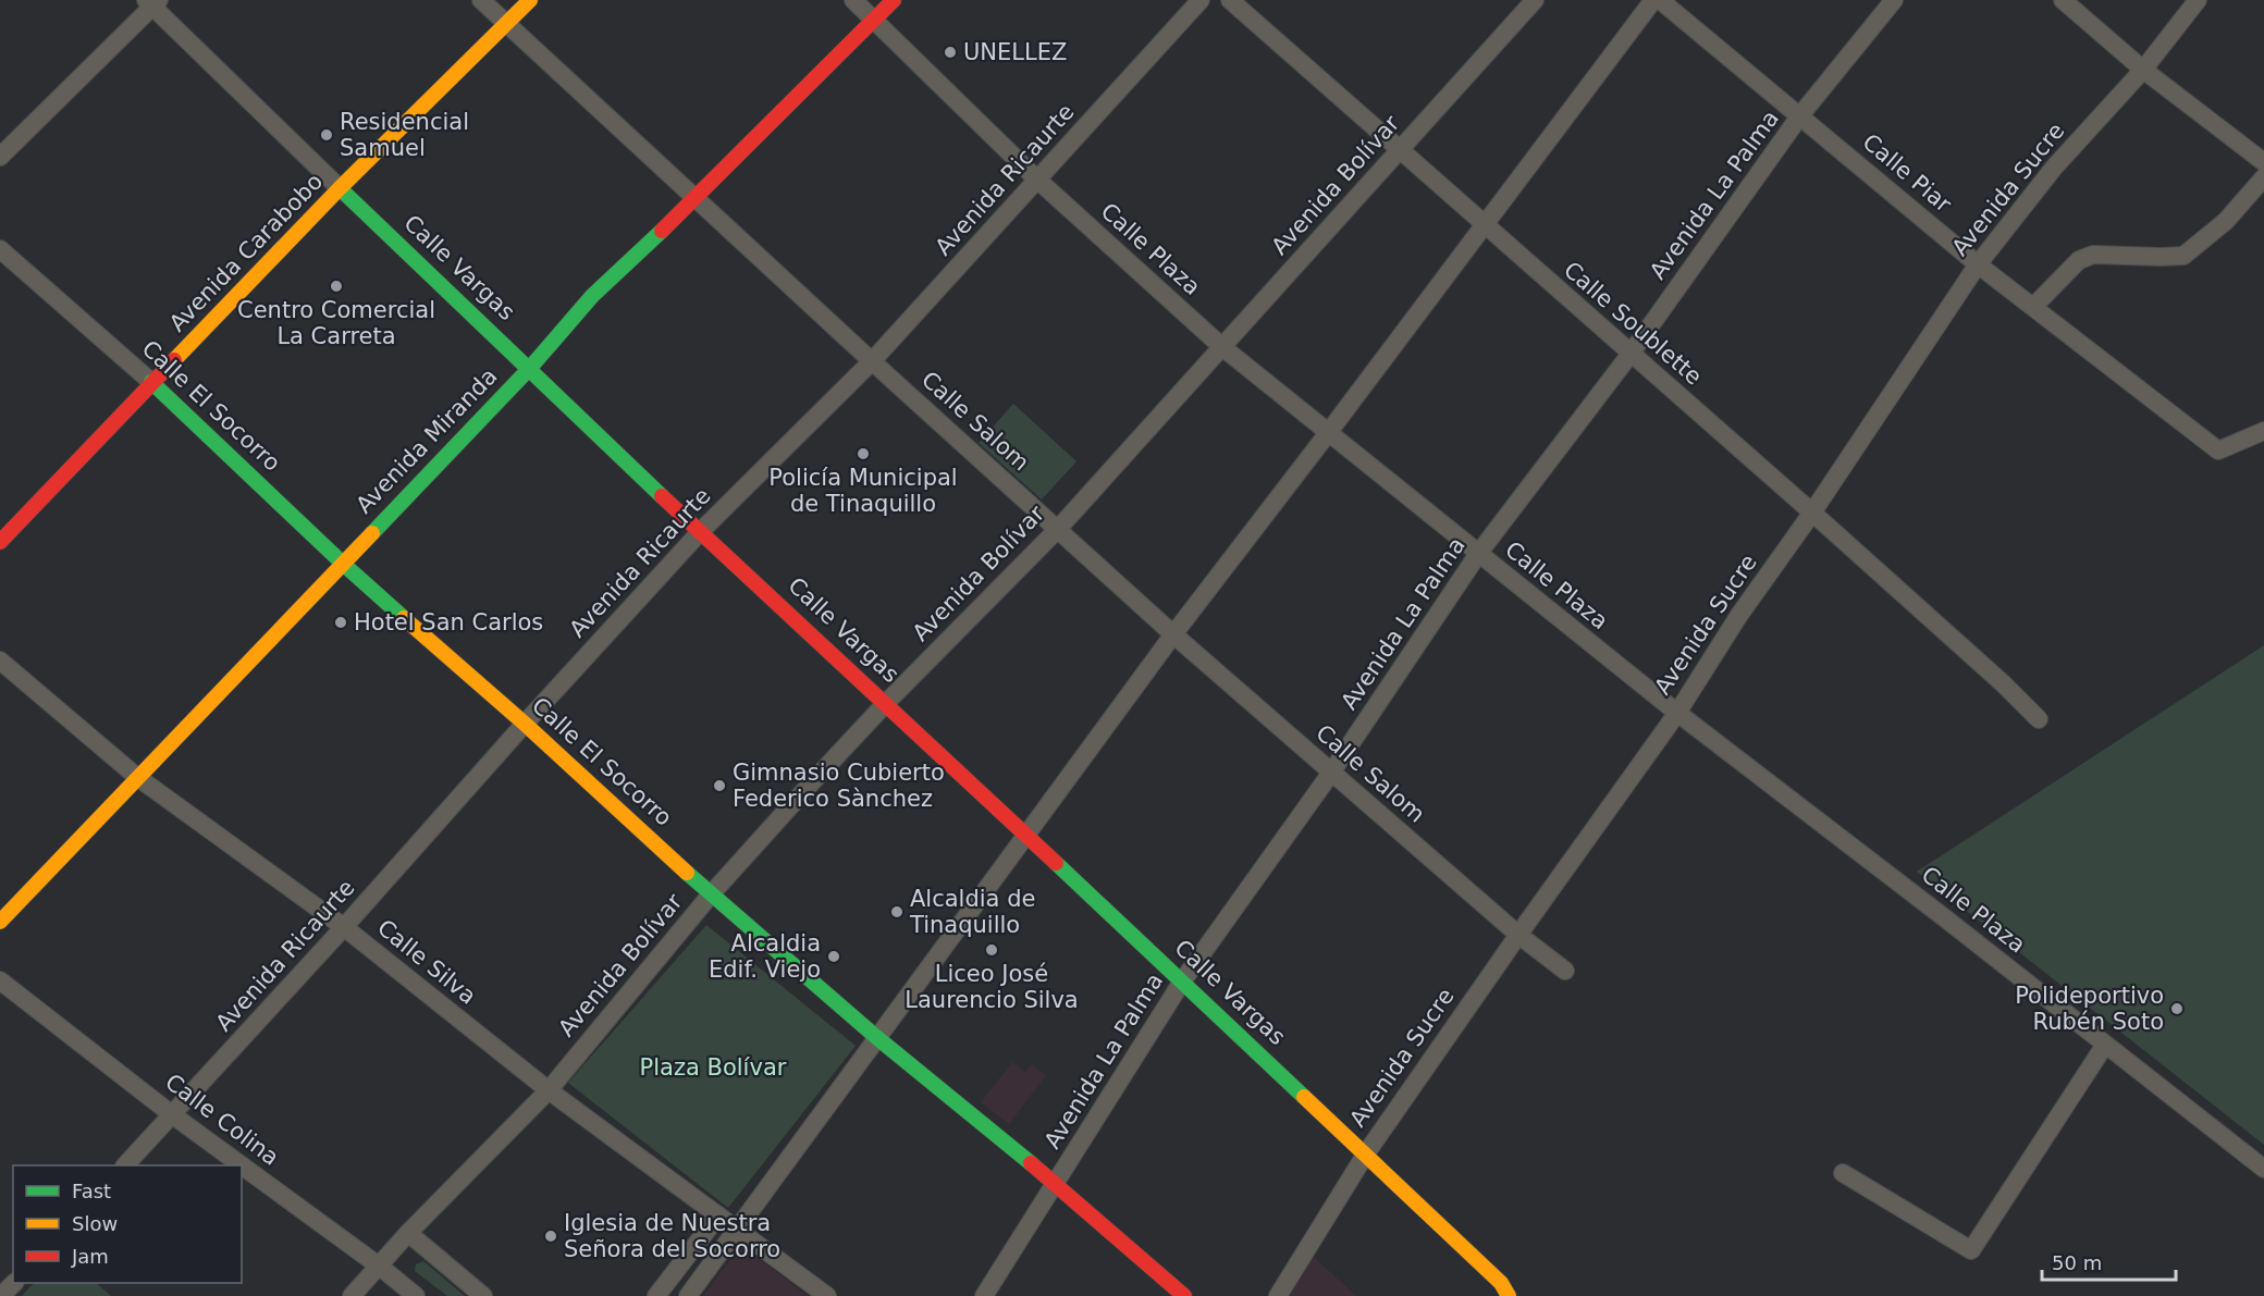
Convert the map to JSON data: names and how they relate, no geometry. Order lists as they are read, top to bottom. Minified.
{"streets":{"street":["Calle Piar","Avenida Ricaurte","Avenida Bolívar","Avenida Sucre","Avenida La Palma","Calle Plaza","Avenida Carabobo","Calle Vargas","Calle Soublette","Calle El Socorro","Calle Salom","Avenida Miranda","Calle Silva","Calle Colina"]},"crossings":[["Calle Piar","Avenida Sucre"],["Calle Piar","Avenida La Palma"],["Avenida Ricaurte","Calle Plaza"],["Avenida Ricaurte","Calle Vargas"],["Avenida Ricaurte","Calle El Socorro"],["Avenida Ricaurte","Calle Salom"],["Avenida Ricaurte","Calle Silva"],["Avenida Ricaurte","Calle Colina"],["Avenida Bolívar","Calle Plaza"],["Avenida Bolívar","Calle Vargas"],["Avenida Bolívar","Calle Soublette"],["Avenida Bolívar","Calle El Socorro"],["Avenida Bolívar","Calle Salom"],["Avenida Bolívar","Calle Silva"],["Avenida Bolívar","Calle Colina"],["Avenida Sucre","Calle Plaza"],["Avenida Sucre","Calle Vargas"],["Avenida Sucre","Calle Soublette"],["Avenida Sucre","Calle Salom"],["Avenida La Palma","Calle Plaza"],["Avenida La Palma","Calle Vargas"],["Avenida La Palma","Calle Soublette"],["Avenida La Palma","Calle El Socorro"],["Avenida La Palma","Calle Salom"],["Calle Plaza","Avenida Miranda"],["Avenida Carabobo","Calle Vargas"],["Avenida Carabobo","Calle El Socorro"],["Avenida Carabobo","Calle Salom"],["Calle Vargas","Avenida Miranda"],["Calle El Socorro","Avenida Miranda"],["Calle Salom","Avenida Miranda"],["Avenida Miranda","Calle Silva"]],"parks":["Plaza Bolívar"],"places":["UNELLEZ","Residencial Samuel","Centro Comercial La Carreta","Policía Municipal de Tinaquillo","Hotel San Carlos","Gimnasio Cubierto Federico Sànchez","Alcaldia de Tinaquillo","Liceo José Laurencio Silva","Alcaldia Edif. Viejo","Polideportivo Rubén Soto","Iglesia de Nuestra Señora del Socorro"],"legend":["Fast","Slow","Jam"],"scale_bar":"50 m"}
